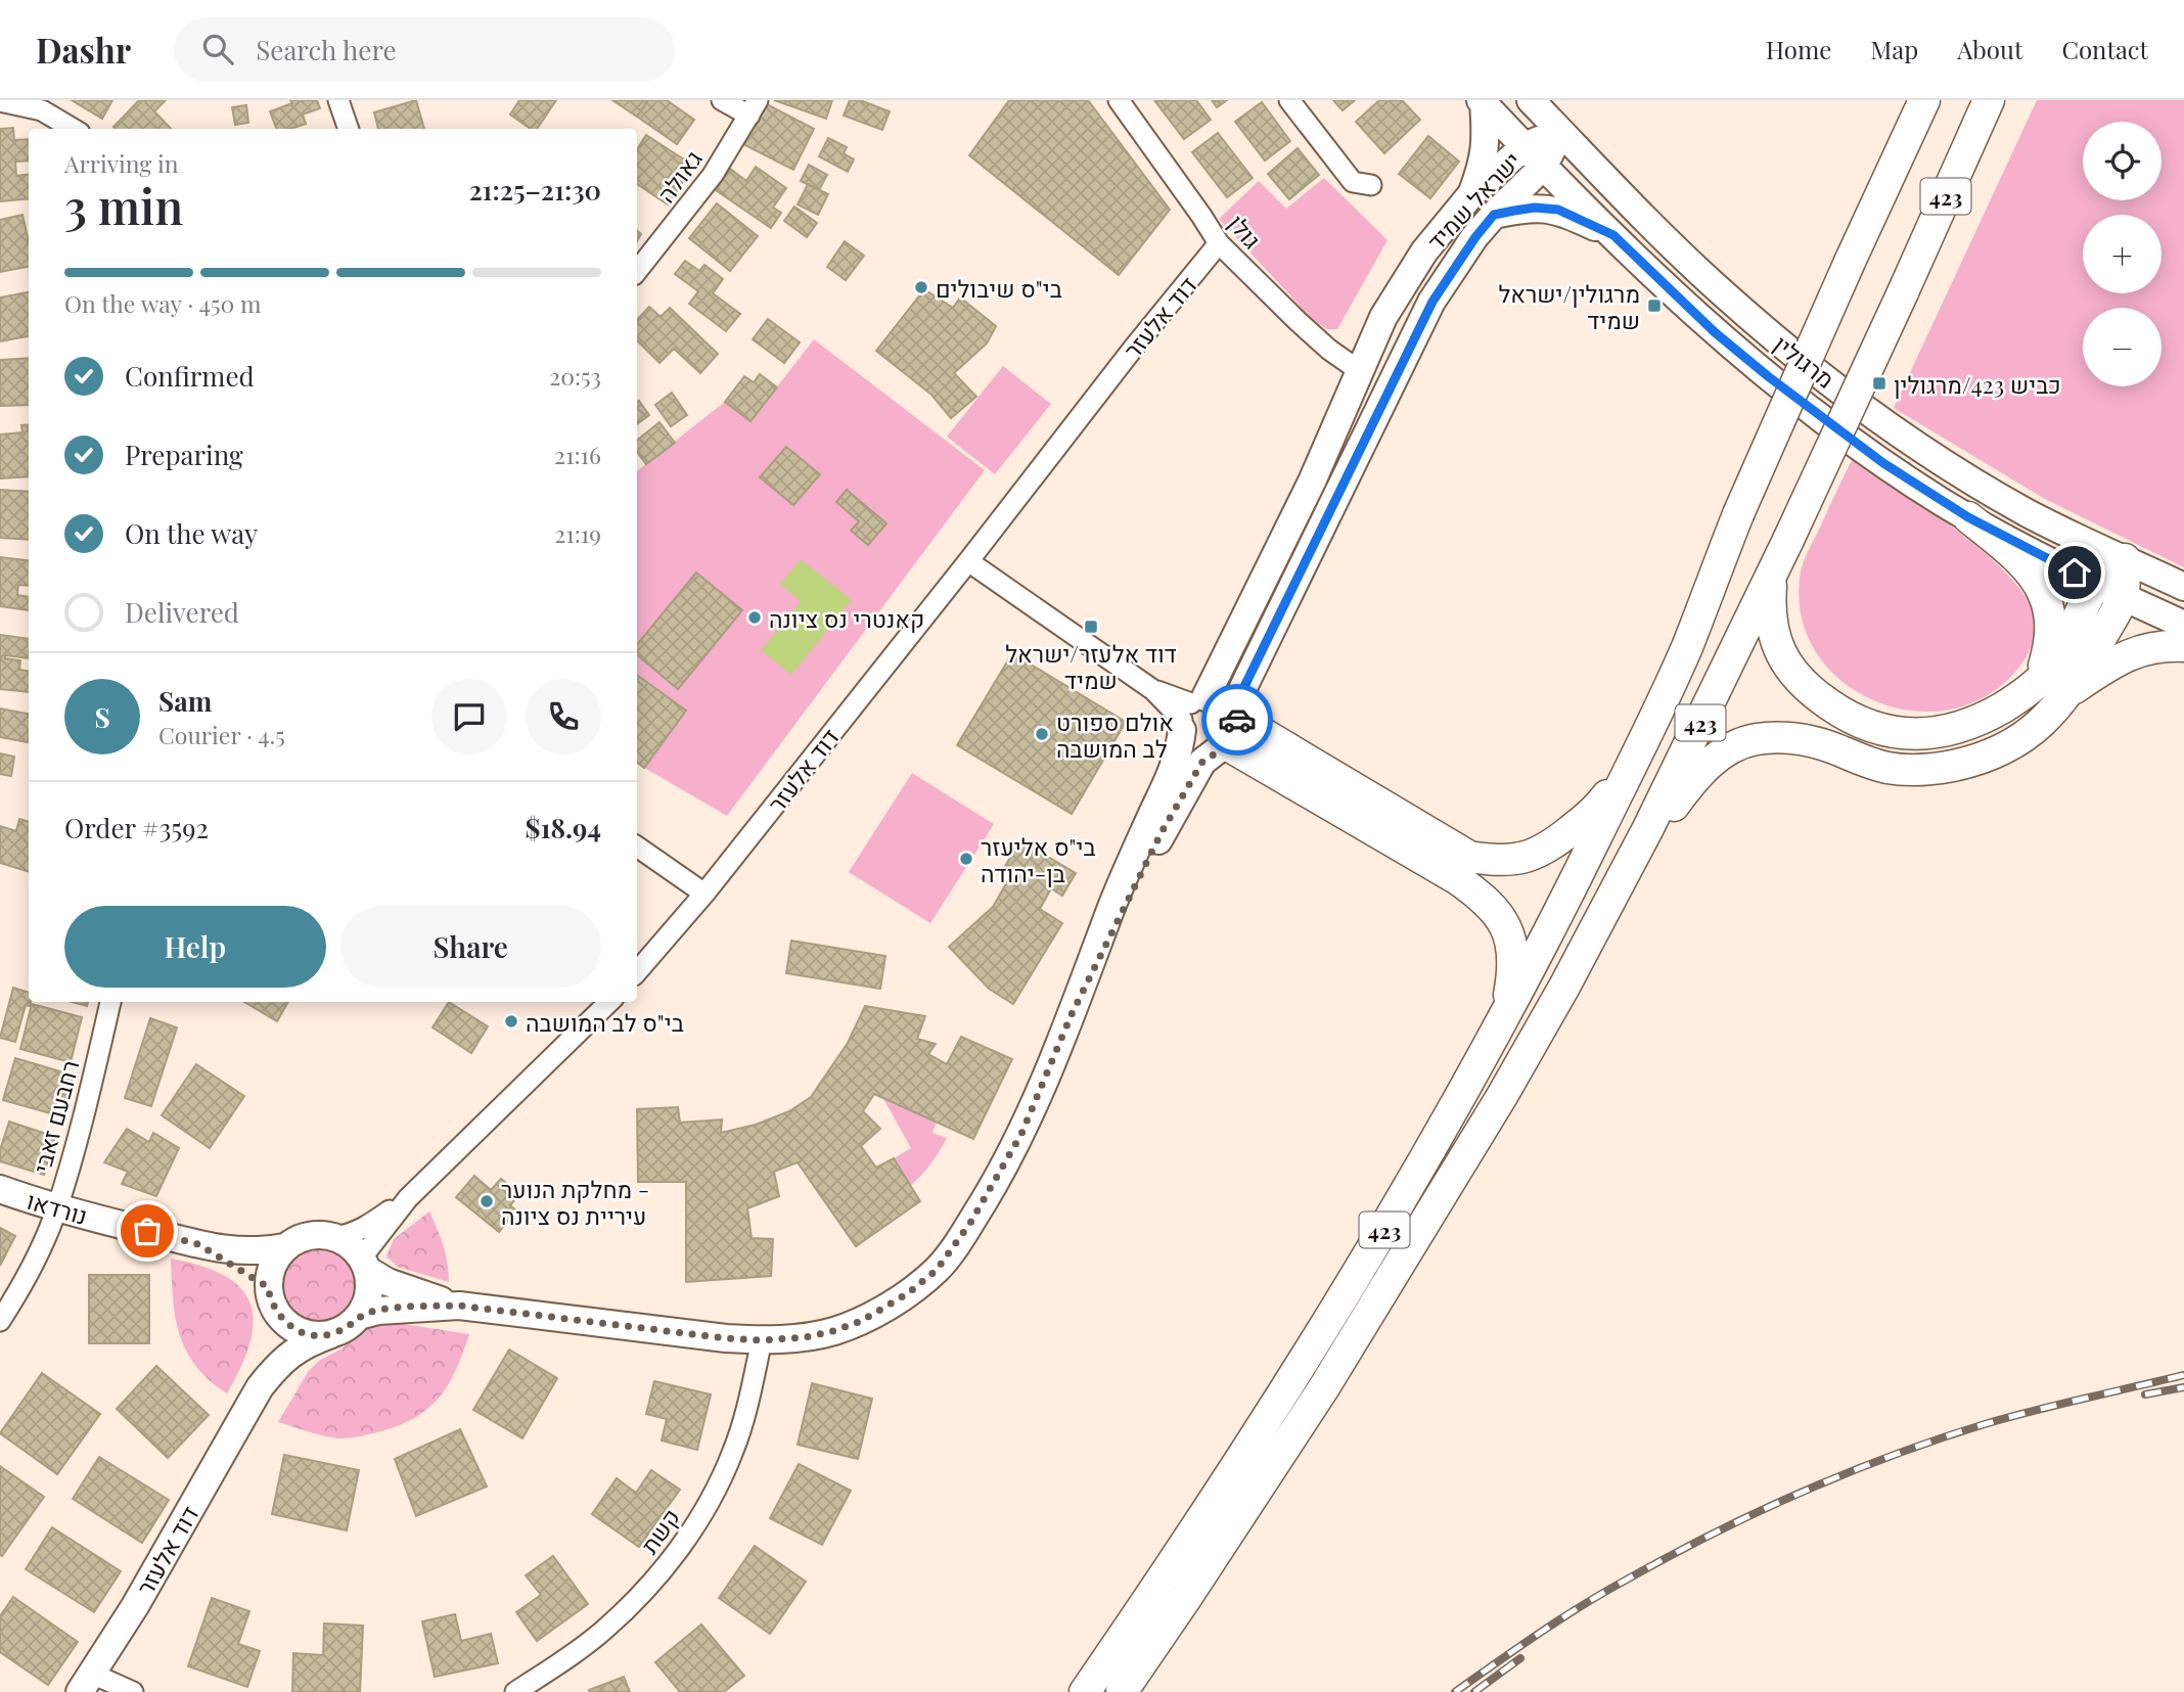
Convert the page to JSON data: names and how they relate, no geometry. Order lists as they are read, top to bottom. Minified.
{"streets":{"main road":["423"],"street":["גאולה","ישראל שמיד","גולן","דוד אלעזר","מרגולין","רחבעם זאבי","נורדאו","קשת"]},"crossings":[["ישראל שמיד","גולן"],["ישראל שמיד","דוד אלעזר"],["ישראל שמיד","מרגולין"],["ישראל שמיד","נורדאו"],["ישראל שמיד","קשת"],["גולן","דוד אלעזר"],["דוד אלעזר","נורדאו"],["רחבעם זאבי","נורדאו"]],"places":{"other":["בי\"ס שיבולים","קאנטרי נס ציונה","אולם ספורט לב המושבה","בי\"ס אליעזר בן-יהודה","בי\"ס לב המושבה","מחלקת הנוער - עיריית נס ציונה"],"transit":["מרגולין/ישראל שמיד","כביש 423/מרגולין","דוד אלעזר/ישראל שמיד"]},"page":{"header":"Dashr","search":"Search here","nav":["Home","Map","About","Contact"],"map_buttons":["+","−"],"heading":["3 min","Arriving in","21:25–21:30"],"panel":["Sam","Courier · 4.5","Order #3592","$18.94"],"bar":"On the way · 450 m","list":[["Confirmed","20:53"],["Preparing","21:16"],["On the way","21:19"],"Delivered"],"round":"S","buttons":["Help","Share"]}}
